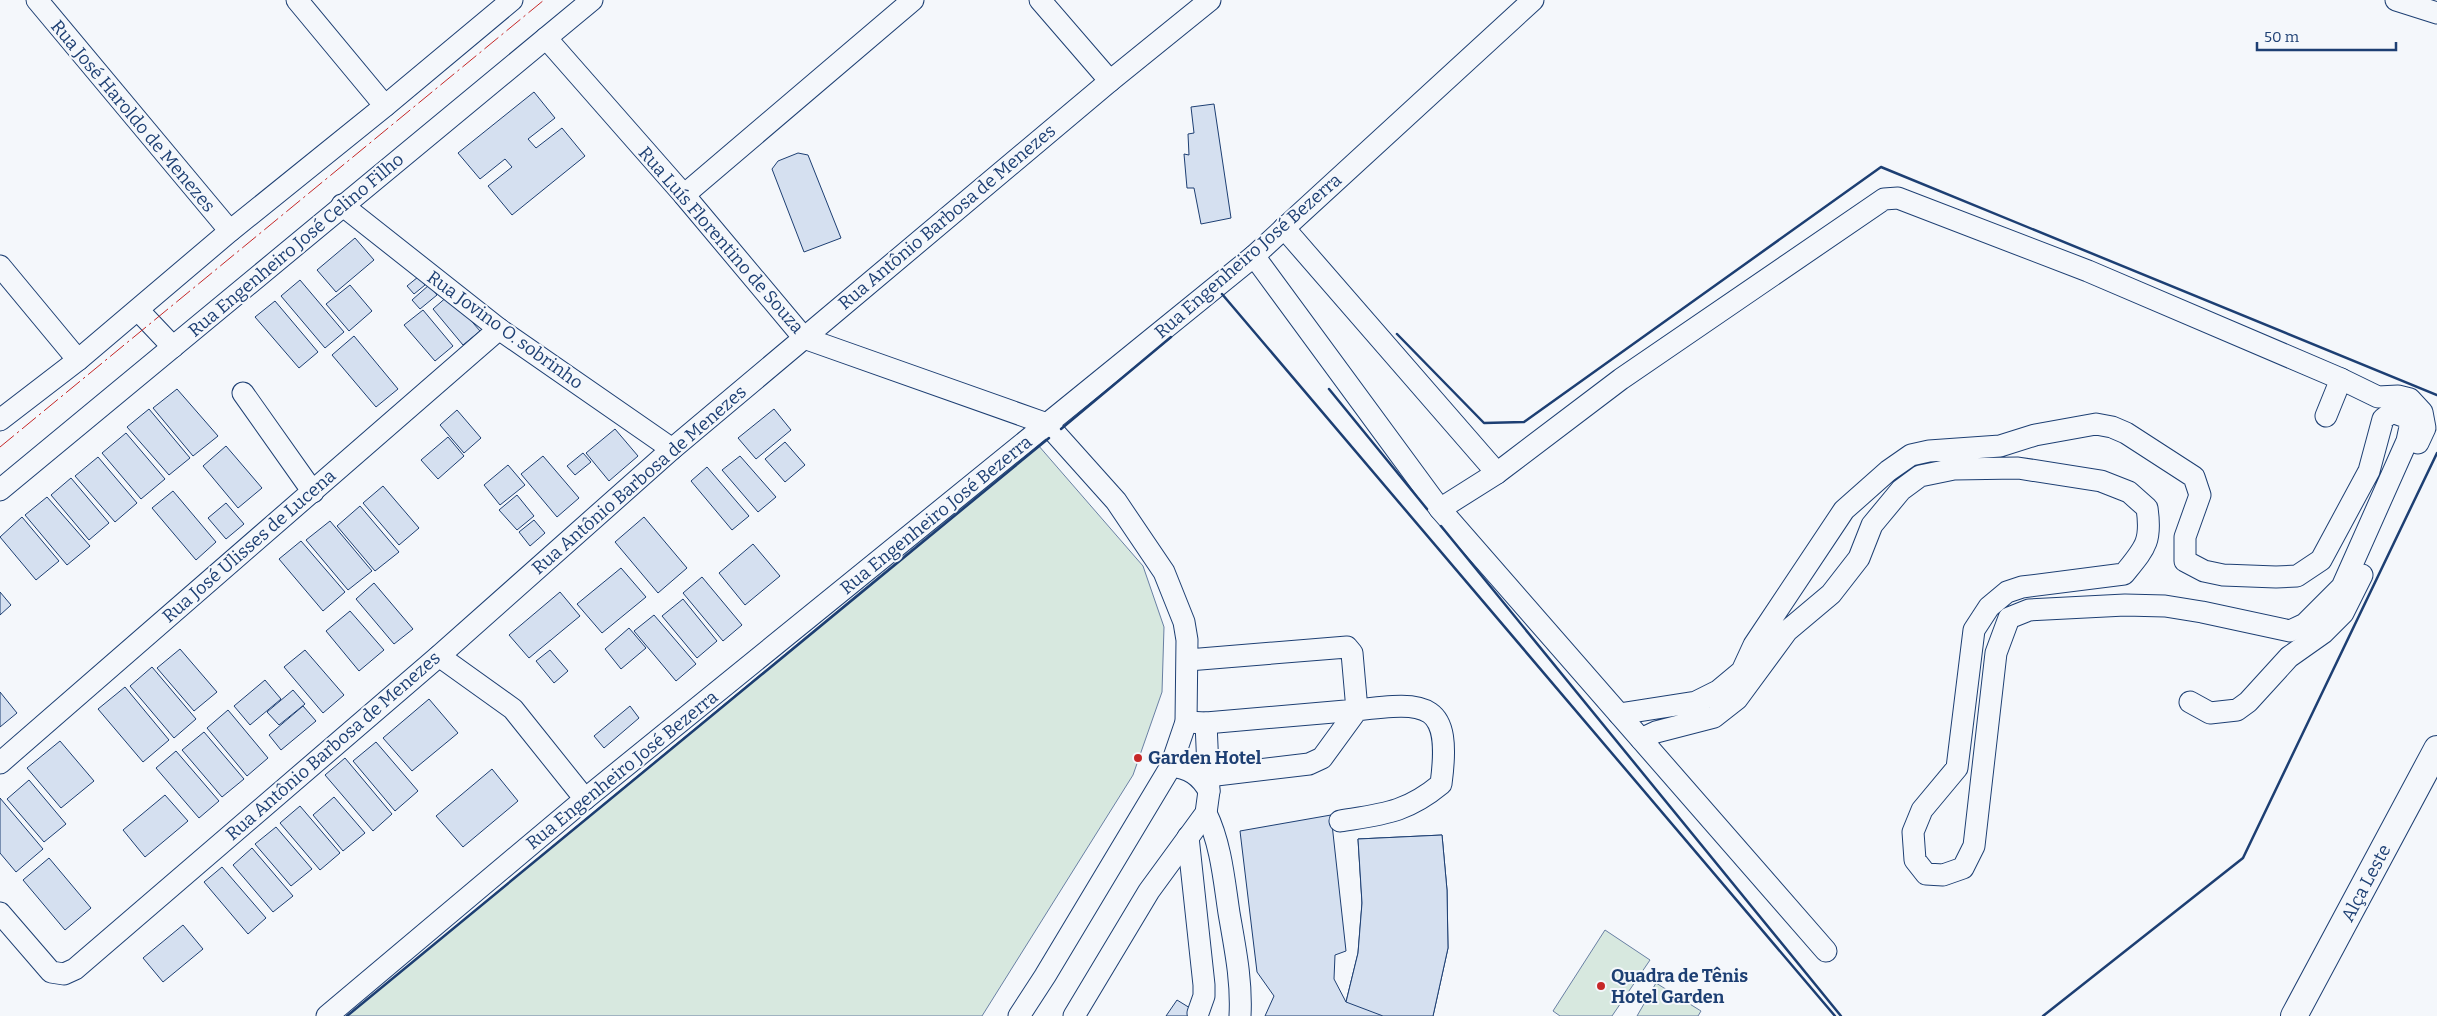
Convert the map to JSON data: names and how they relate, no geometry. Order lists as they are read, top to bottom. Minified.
{"streets":{"main road":["Alça Leste"],"street":["Rua José Haroldo de Menezes","Rua Antônio Barbosa de Menezes","Rua Luís Florentino de Souza","Rua Engenheiro José Celino Filho","Rua Engenheiro José Bezerra","Rua Jovino O. sobrinho","Rua José Ulisses de Lucena"]},"crossings":[["Rua Antônio Barbosa de Menezes","Rua Luís Florentino de Souza"],["Rua Antônio Barbosa de Menezes","Rua Jovino O. sobrinho"],["Rua Luís Florentino de Souza","Rua Engenheiro José Celino Filho"],["Rua Luís Florentino de Souza","Rua Engenheiro José Bezerra"],["Rua Engenheiro José Celino Filho","Rua Jovino O. sobrinho"],["Rua Jovino O. sobrinho","Rua José Ulisses de Lucena"]],"places":["Garden Hotel","Quadra de Tênis Hotel Garden"],"scale_bar":"50 m"}
